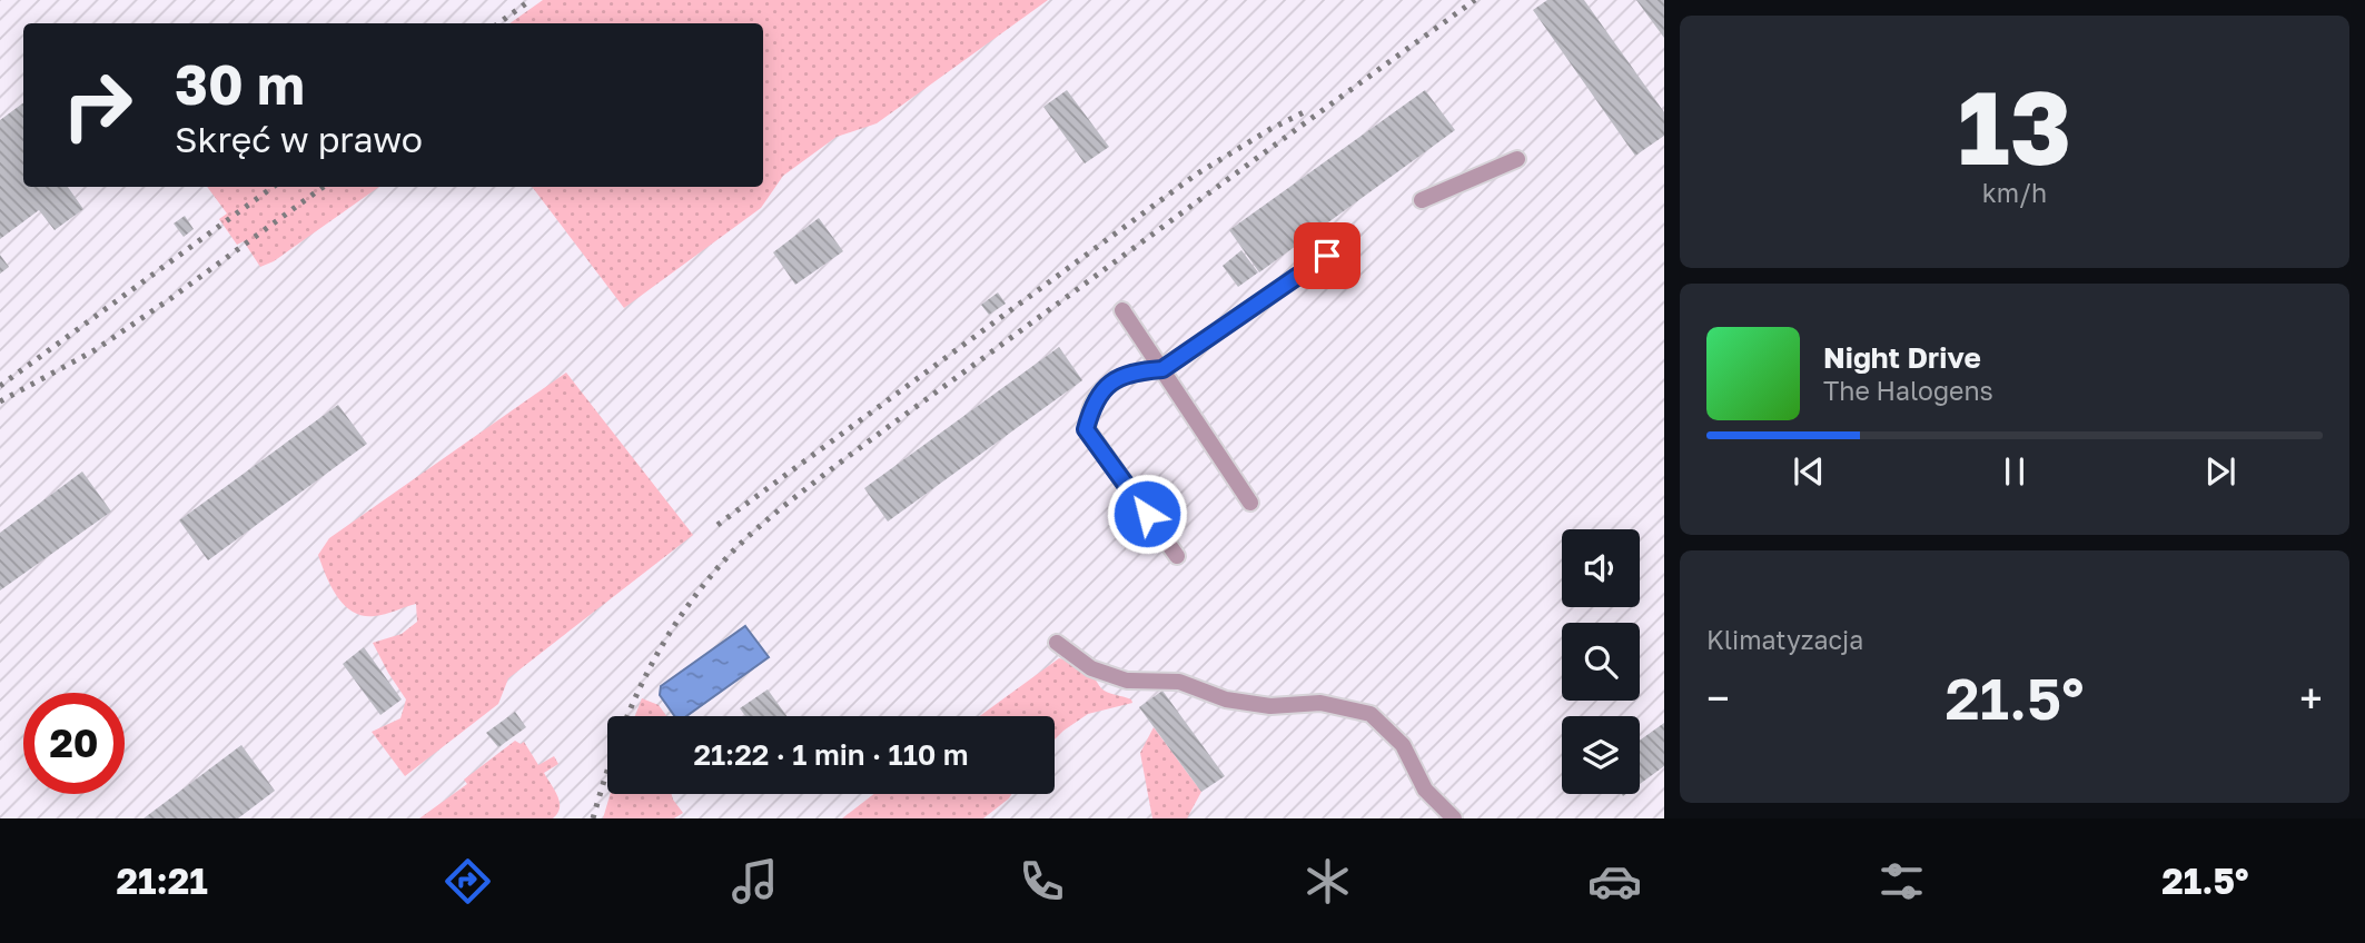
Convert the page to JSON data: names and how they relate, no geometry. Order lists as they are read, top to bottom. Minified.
{"page":{"tile":[["13","km/h"],"Klimatyzacja"],"turn":["30 m","Skręć w prawo"],"song":["Night Drive","The Halogens"],"heat":["−","21.5°","+"],"limit":"20","trip":"21:22 · 1 min · 110 m","tabs":["21:21","21.5°"]}}
